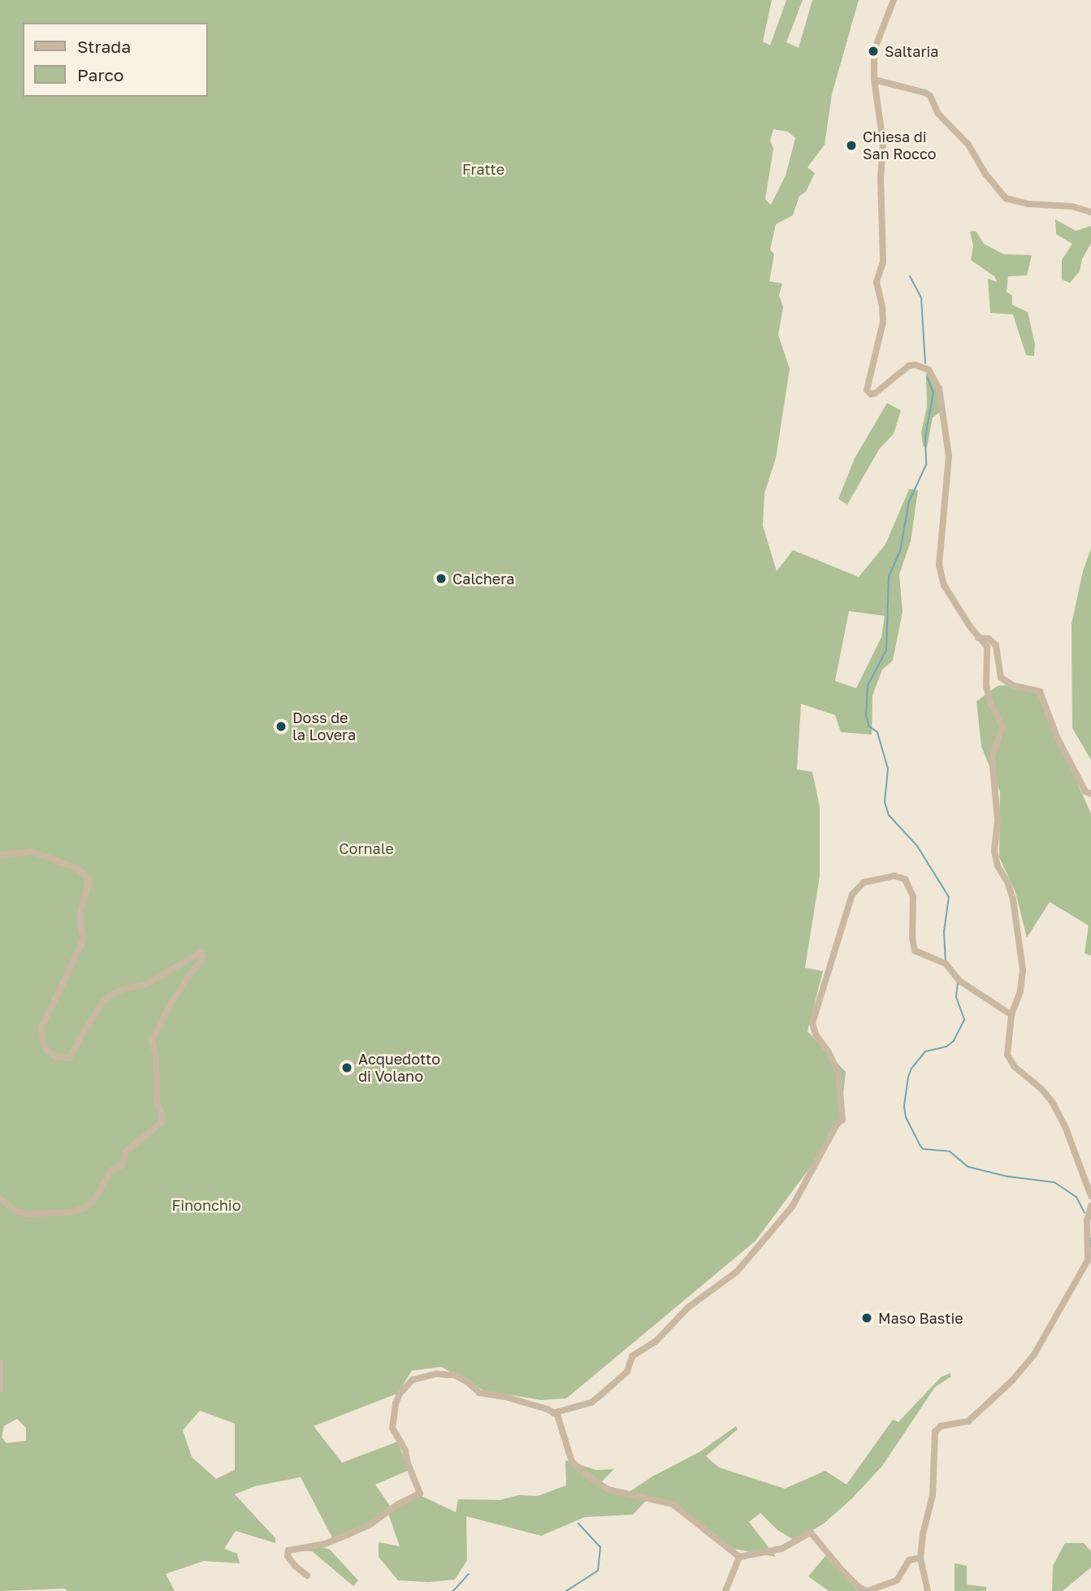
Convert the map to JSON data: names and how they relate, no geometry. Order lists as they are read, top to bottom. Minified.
{"parks":["Fratte","Cornale","Finonchio"],"places":["Saltaria","Chiesa di San Rocco","Calchera","Doss de la Lovera","Acquedotto di Volano","Maso Bastie"],"legend":["Strada","Parco"]}
